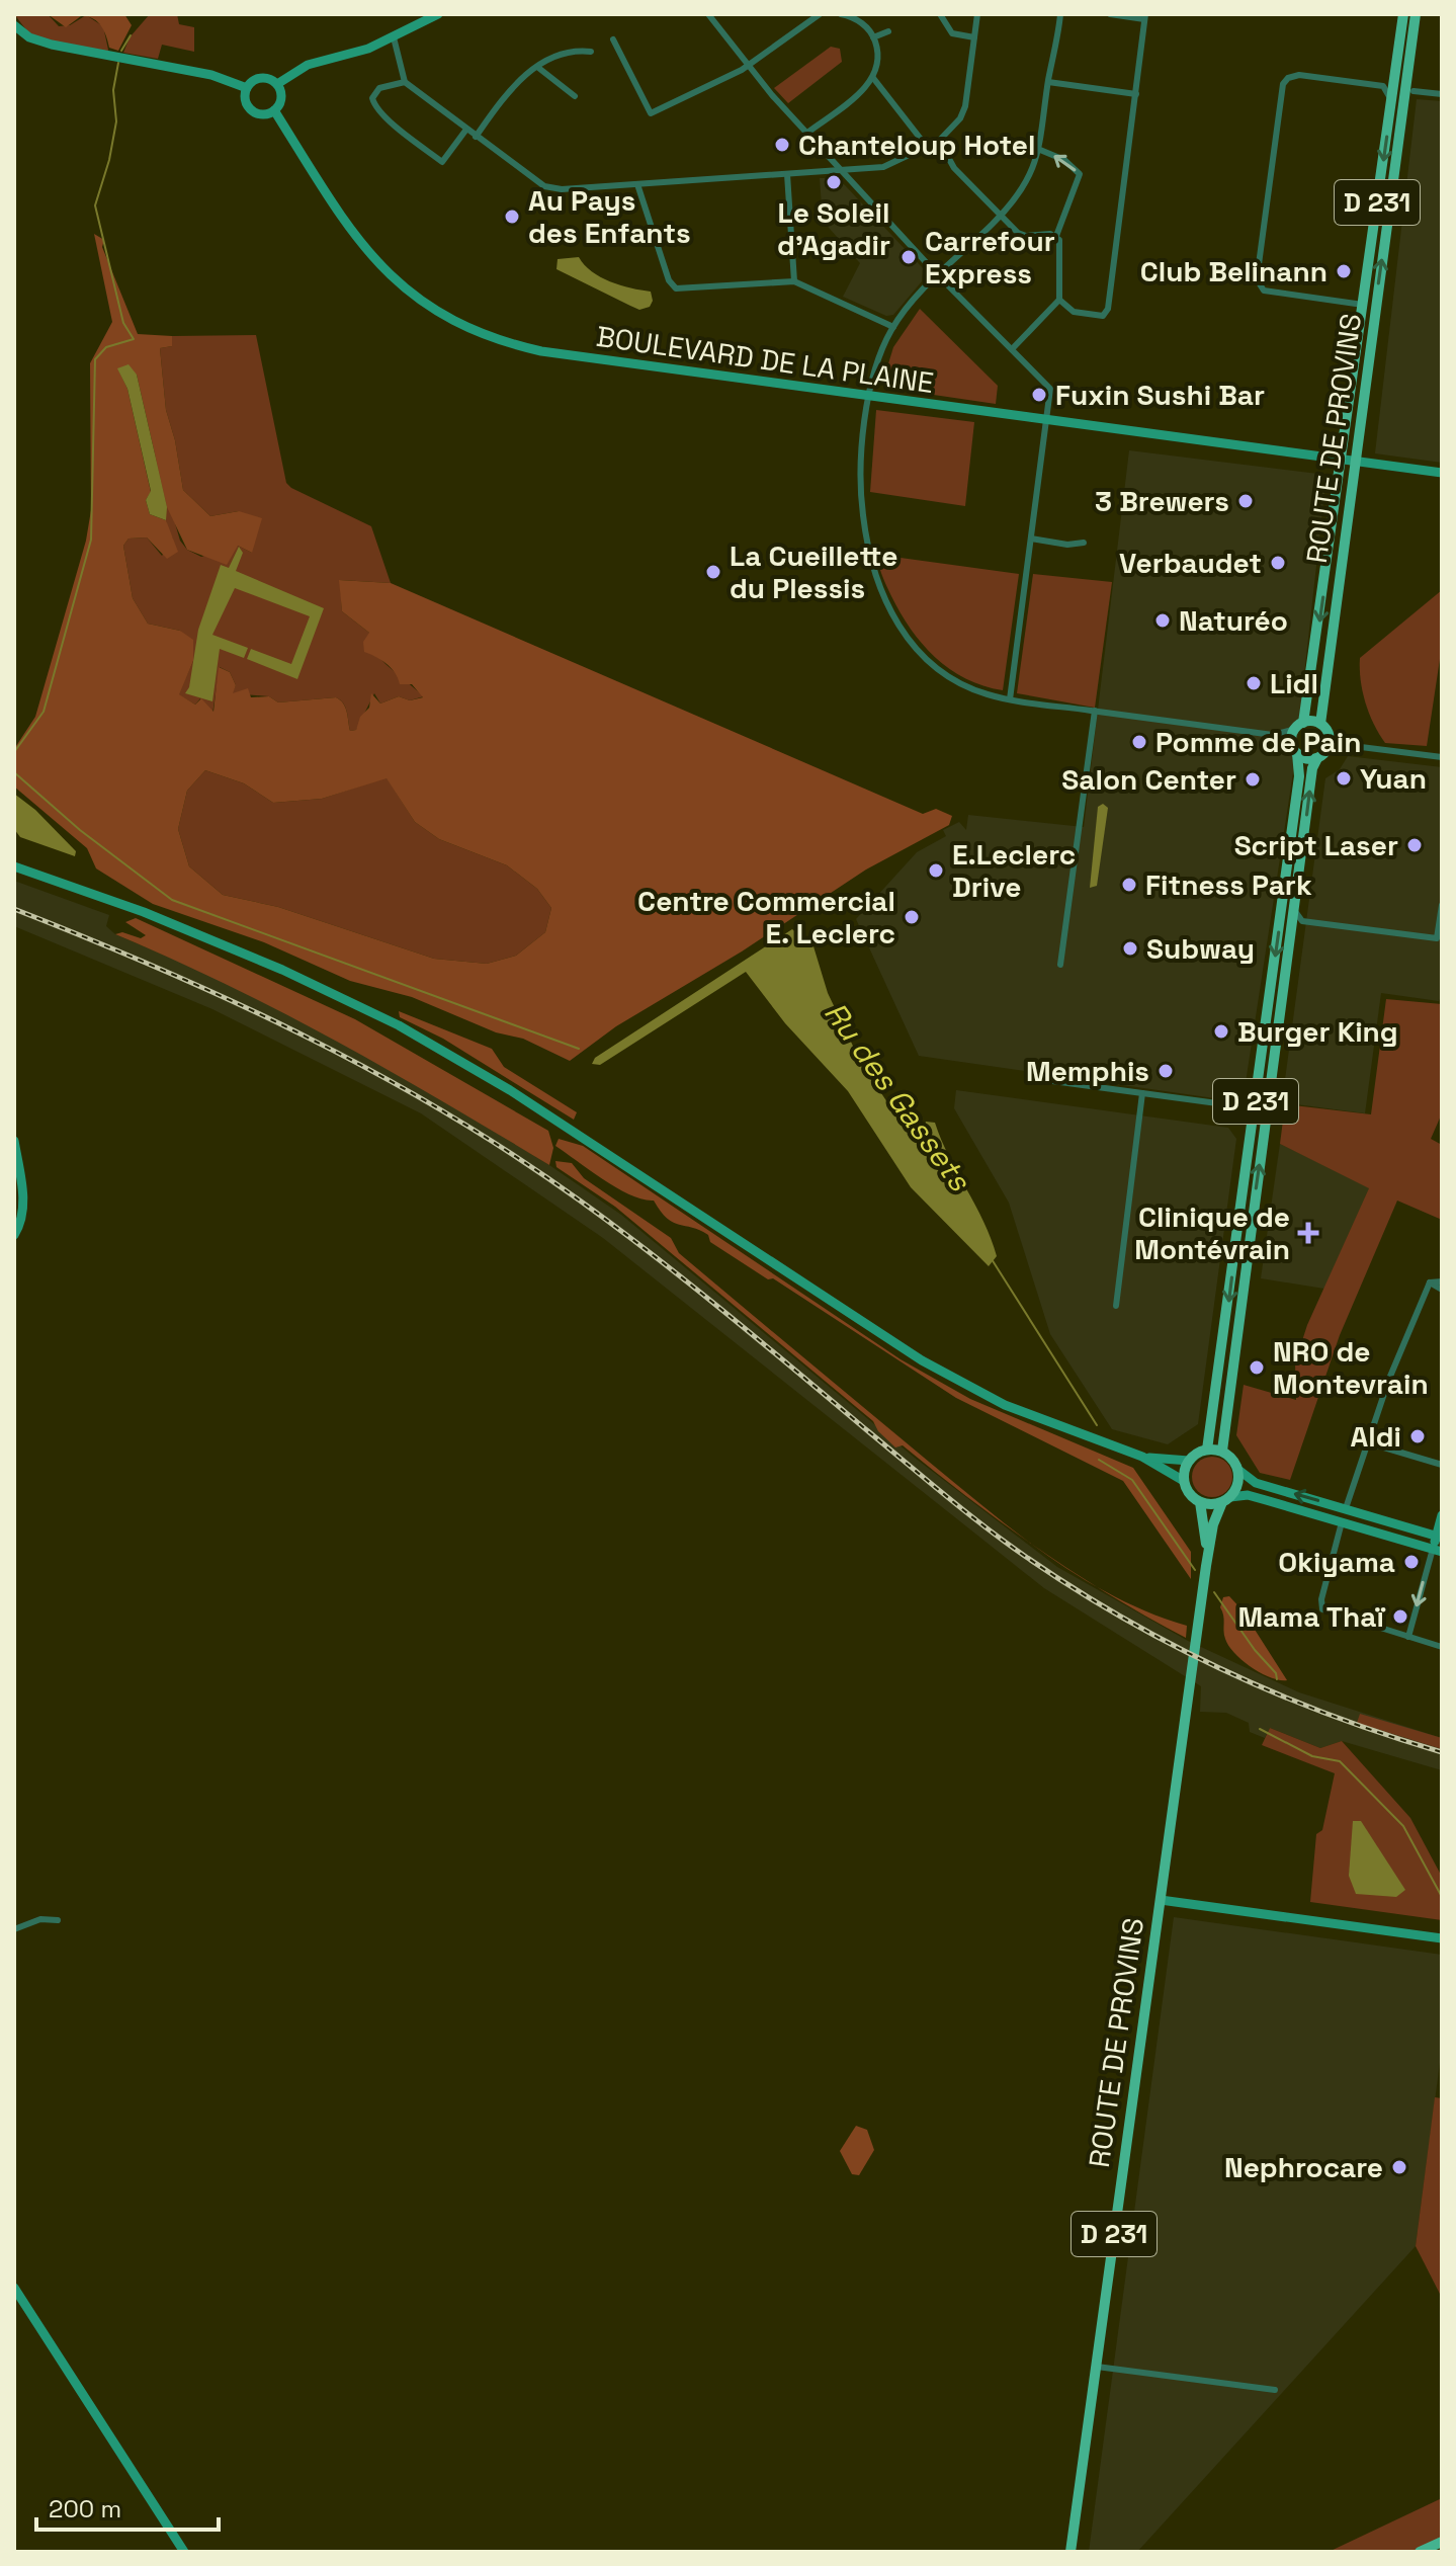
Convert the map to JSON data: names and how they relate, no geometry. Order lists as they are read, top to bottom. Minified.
{"streets":{"main road":["D 231","BOULEVARD DE LA PLAINE","ROUTE DE PROVINS"]},"crossings":[["D 231","ROUTE DE PROVINS"],["BOULEVARD DE LA PLAINE","ROUTE DE PROVINS"]],"water":["Ru des Gassets"],"places":{"other":["Chanteloup Hotel","Le Soleil d'Agadir","Au Pays des Enfants","Carrefour Express","Club Belinann","Fuxin Sushi Bar","3 Brewers","Verbaudet","La Cueillette du Plessis","Naturéo","Lidl","Pomme de Pain","Yuan","Salon Center","Script Laser","E.Leclerc Drive","Fitness Park","Centre Commercial E. Leclerc","Subway","Burger King","Memphis","NRO de Montevrain","Aldi","Okiyama","Mama Thaï","Nephrocare"],"health":["Clinique de Montévrain"]},"scale_bar":"200 m"}
